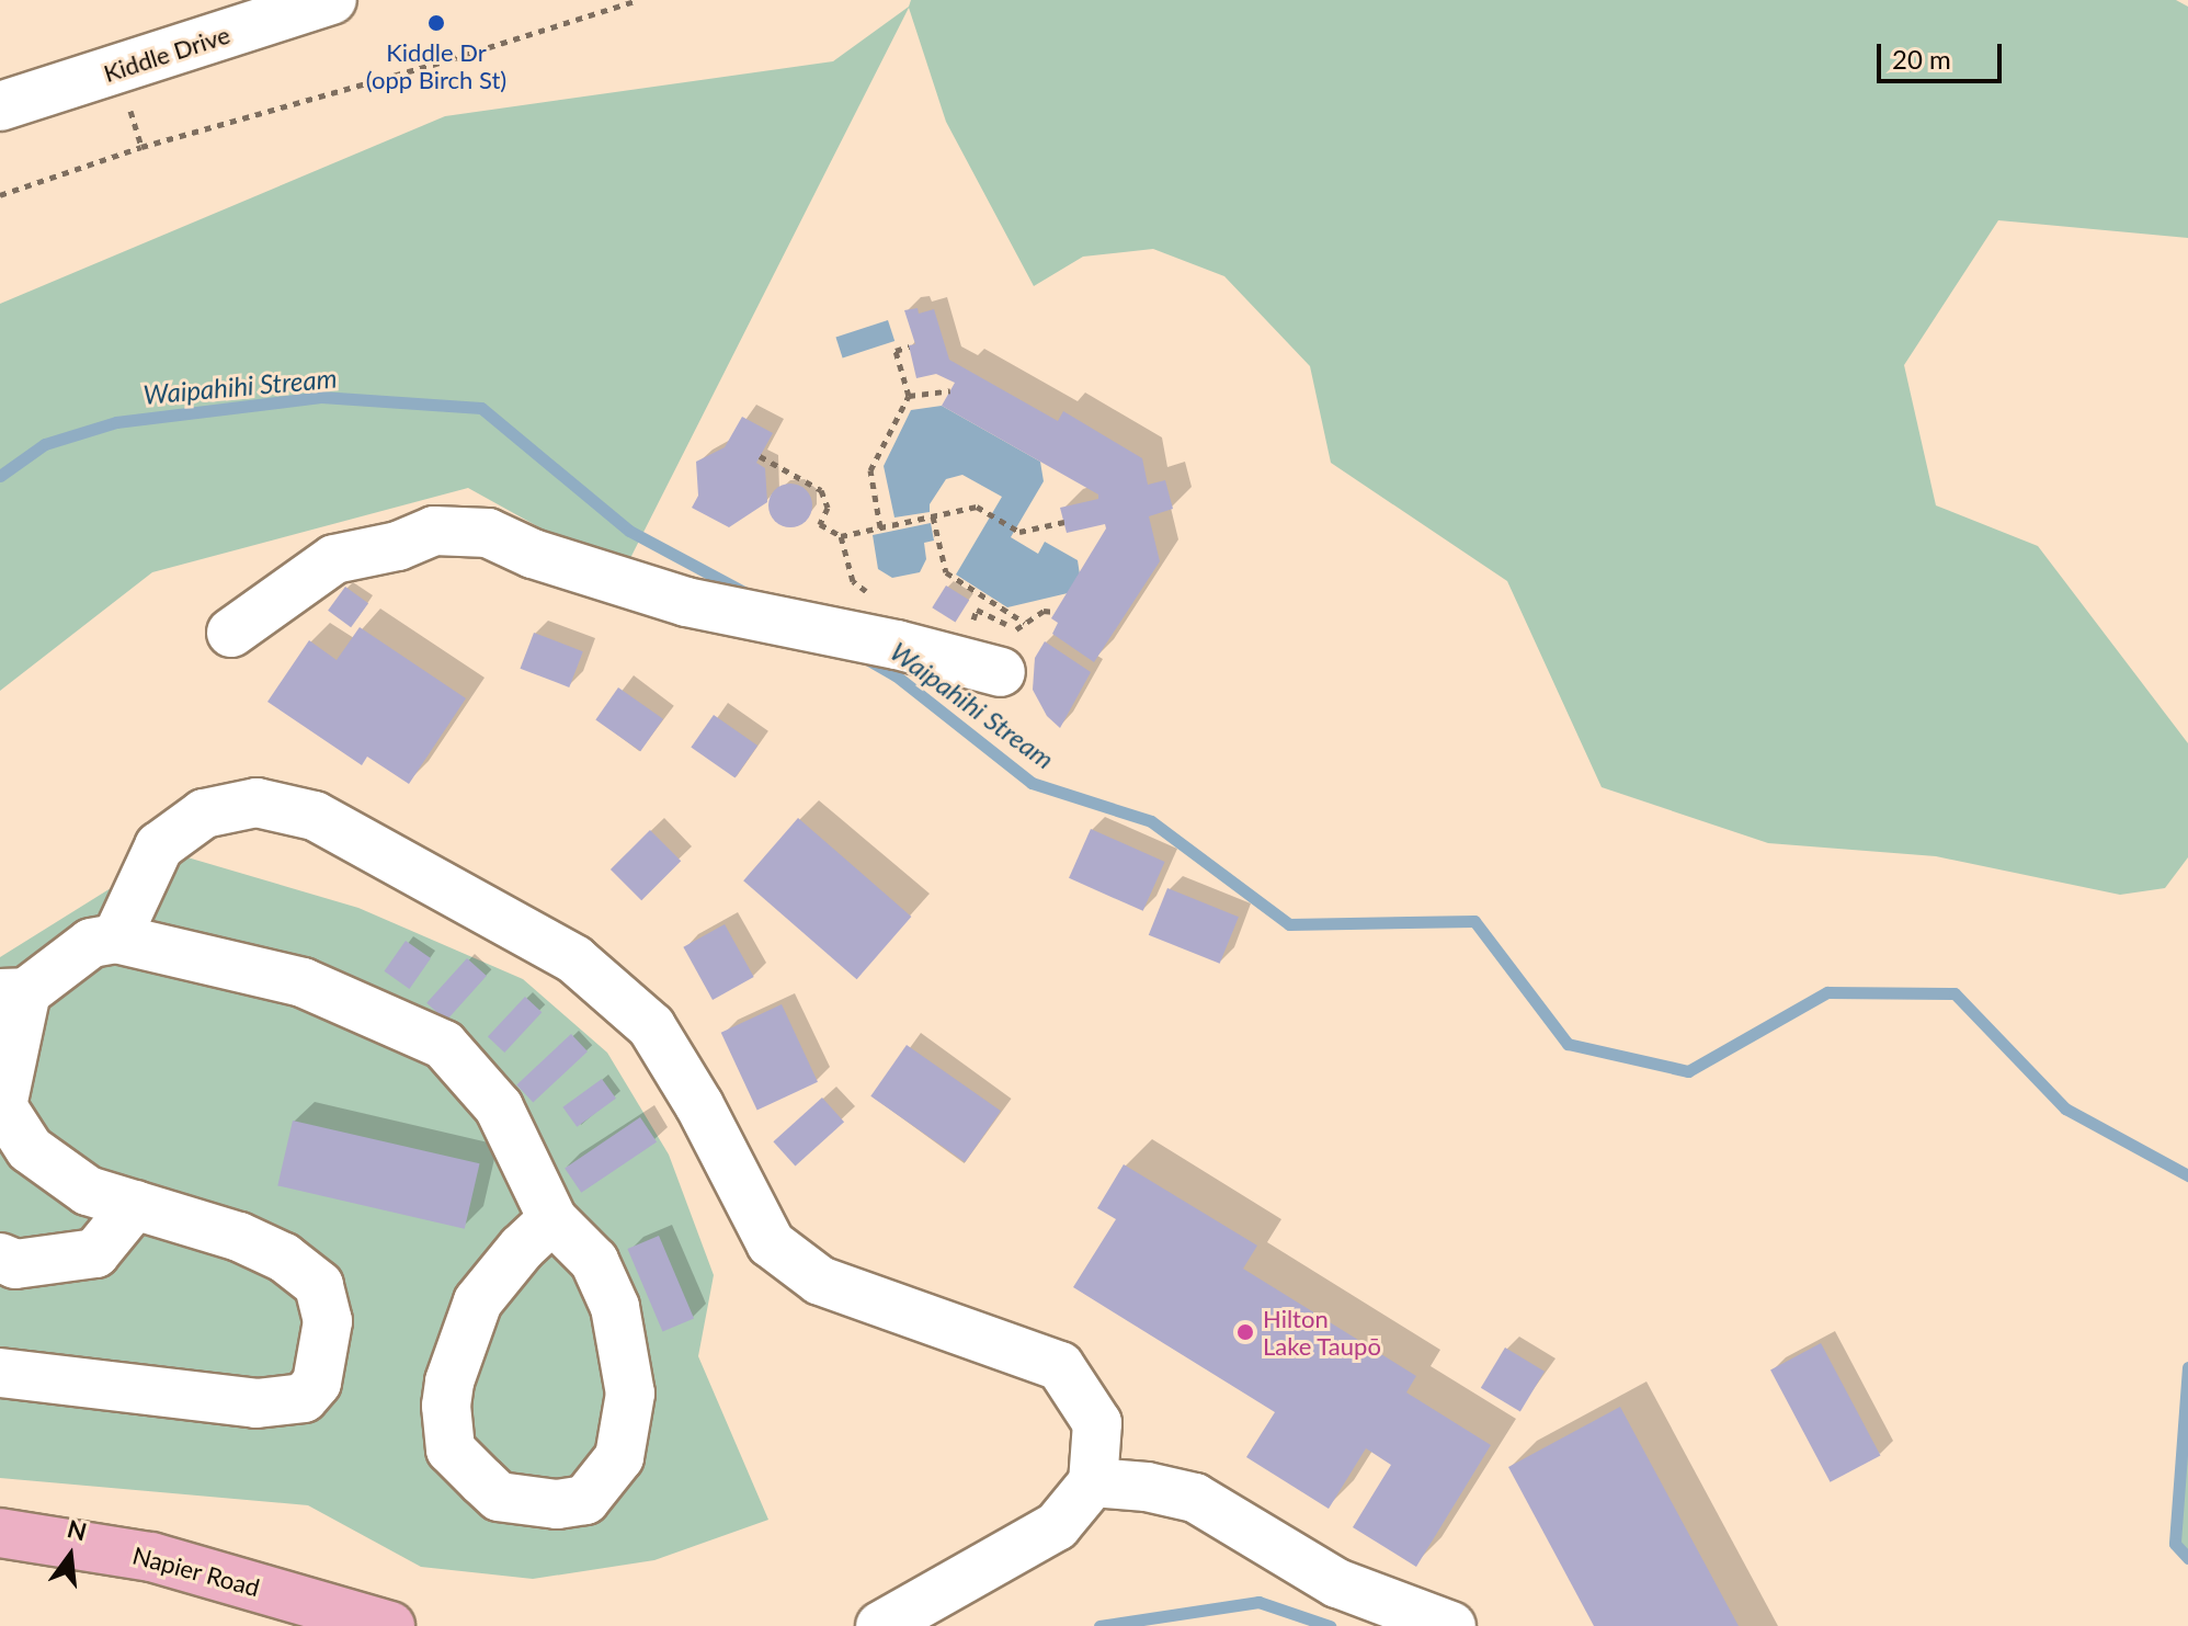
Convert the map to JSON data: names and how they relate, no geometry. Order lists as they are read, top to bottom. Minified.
{"streets":{"main road":["Napier Road"],"street":["Kiddle Drive"]},"water":["Waipahihi Stream"],"places":["Kiddle Dr (opp Birch St)","Hilton Lake Taupō"],"scale_bar":"20 m","north":"top"}
